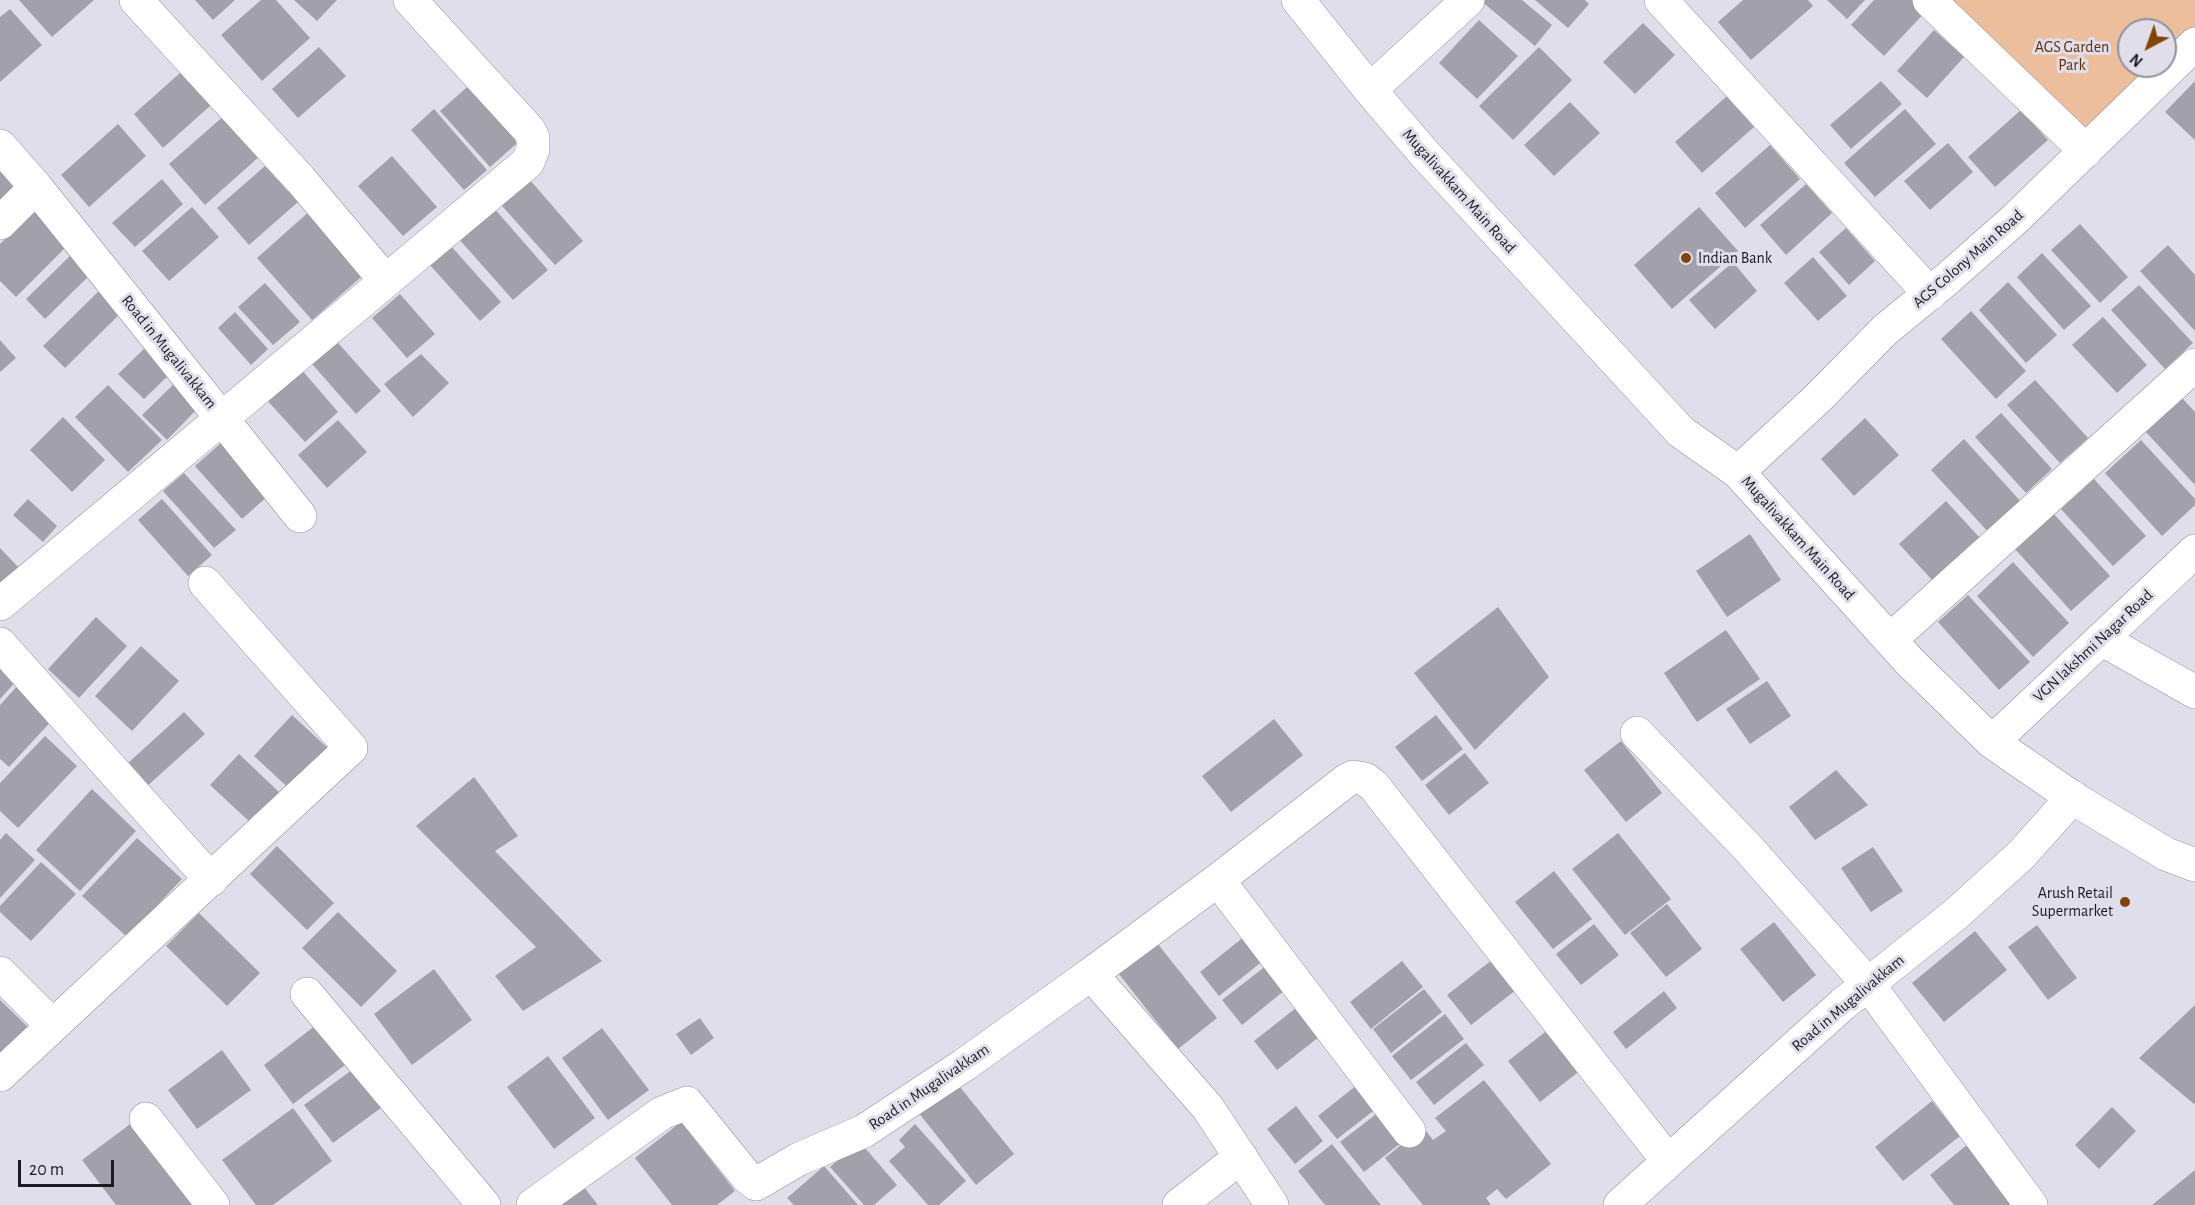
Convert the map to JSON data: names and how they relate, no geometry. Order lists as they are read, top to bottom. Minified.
{"streets":{"street":["Mugalivakkam Main Road","AGS Colony Main Road","Road in Mugalivakkam","VGN lakshmi Nagar Road"]},"crossings":[["Mugalivakkam Main Road","AGS Colony Main Road"],["Mugalivakkam Main Road","Road in Mugalivakkam"],["Mugalivakkam Main Road","VGN lakshmi Nagar Road"]],"parks":["AGS Garden Park"],"places":["Indian Bank","Arush Retail Supermarket"],"scale_bar":"20 m","north":"bottom left"}
